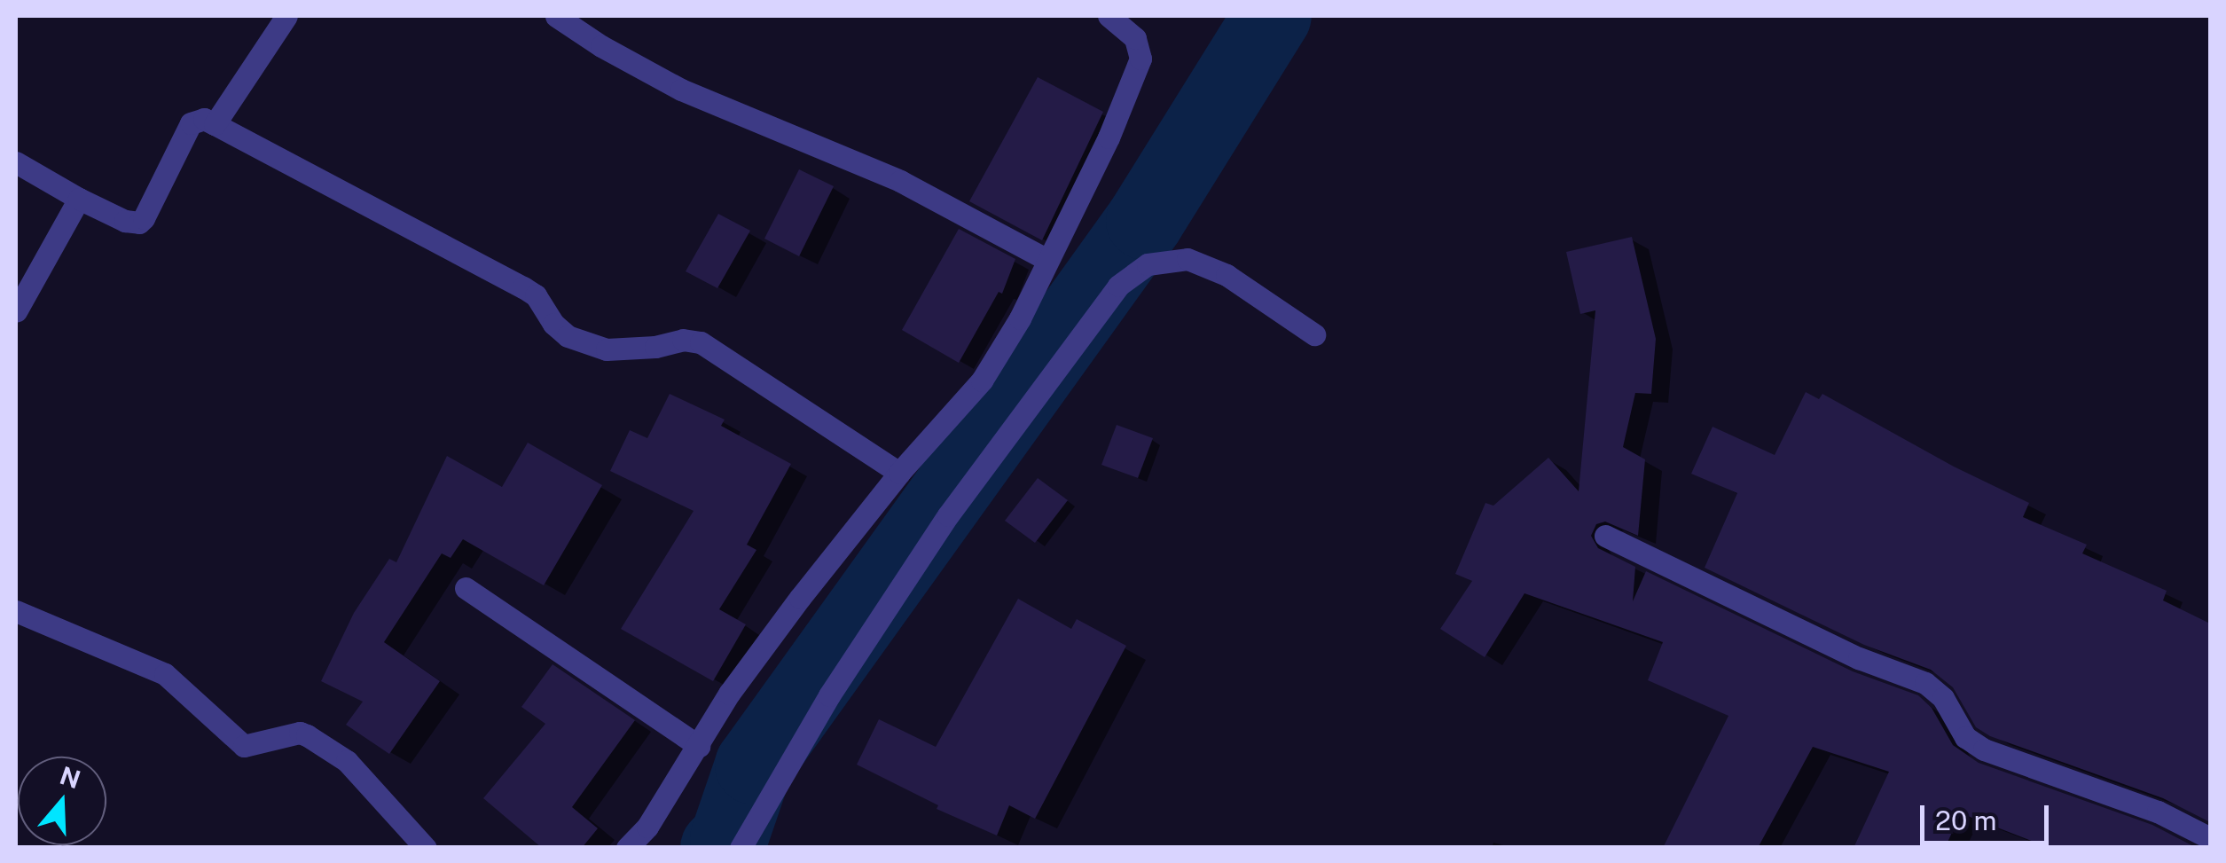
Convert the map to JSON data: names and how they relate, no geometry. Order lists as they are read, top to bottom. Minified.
{"scale_bar":"20 m","north":"top"}
